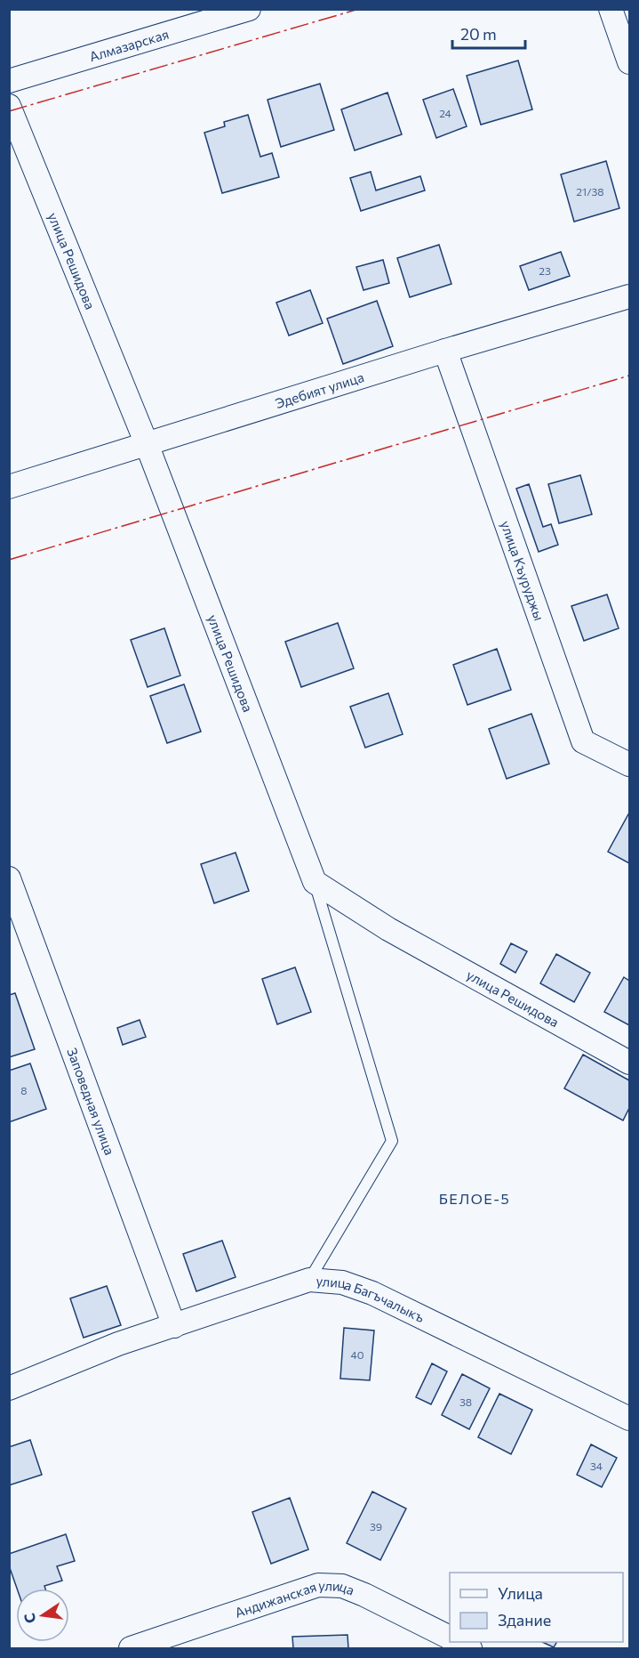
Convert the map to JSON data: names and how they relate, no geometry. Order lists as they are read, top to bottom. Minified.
{"streets":{"street":["Алмазарская","улица Решидова","Эдебият улица","улица Къуруджы","Заповедная улица","улица Багъчалыкъ","Андижанская улица"]},"crossings":[["улица Решидова","Эдебият улица"],["Эдебият улица","улица Къуруджы"],["Заповедная улица","улица Багъчалыкъ"]],"districts":["БЕЛОЕ-5"],"house_numbers":["24","21/38","23","8","40","38","34","39"],"legend":["Улица","Здание"],"scale_bar":"20 m","north":"left"}
